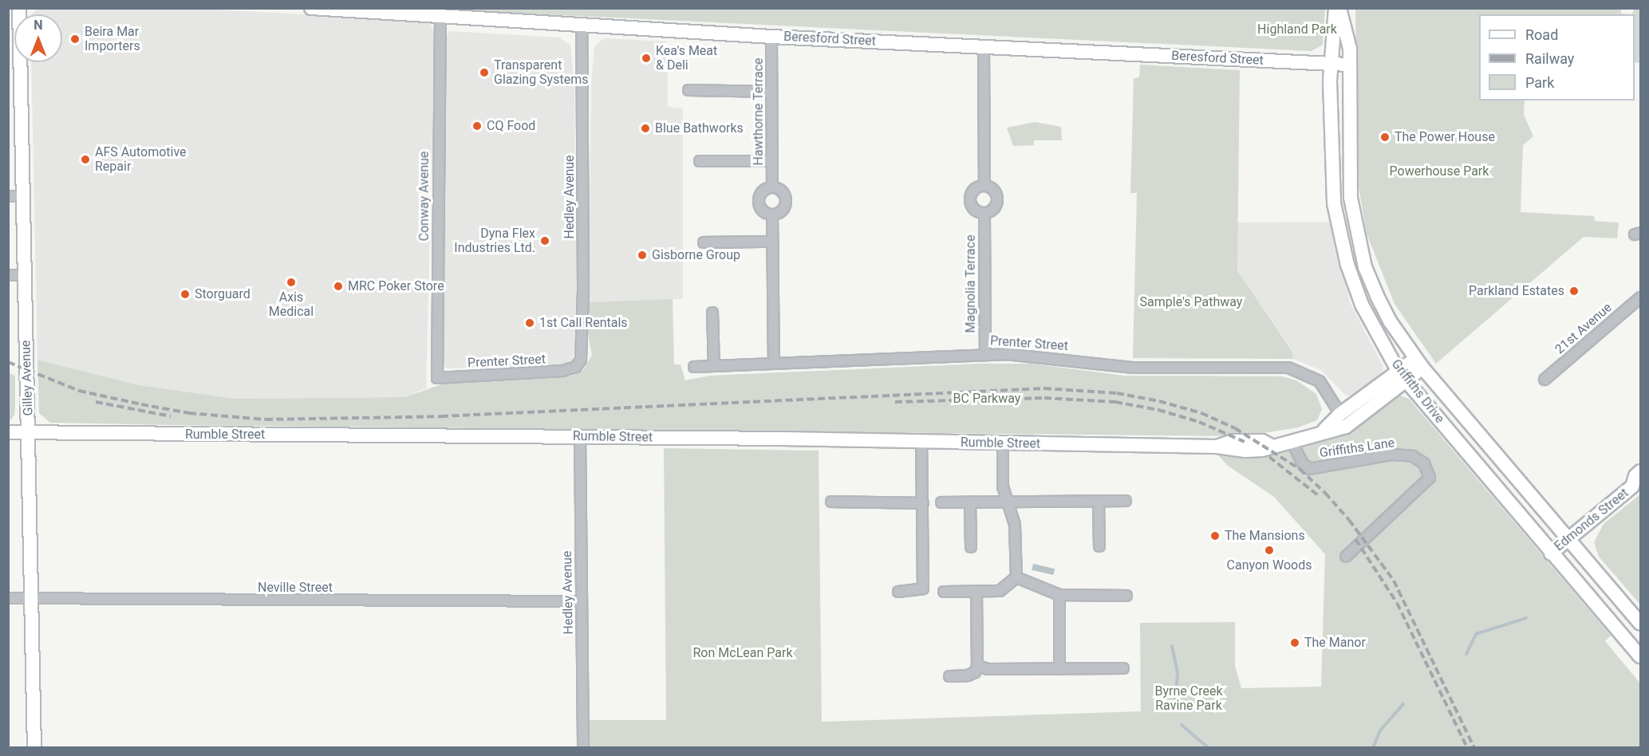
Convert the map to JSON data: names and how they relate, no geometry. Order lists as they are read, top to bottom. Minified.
{"streets":{"street":["Beresford Street","Hawthorne Terrace","Conway Avenue","Hedley Avenue","Magnolia Terrace","21st Avenue","Prenter Street","Gilley Avenue","Griffiths Drive","Rumble Street","Griffiths Lane","Edmonds Street","Neville Street"]},"crossings":[["Beresford Street","Hawthorne Terrace"],["Beresford Street","Conway Avenue"],["Beresford Street","Hedley Avenue"],["Beresford Street","Griffiths Drive"],["Conway Avenue","Prenter Street"],["Hedley Avenue","Prenter Street"],["Hedley Avenue","Rumble Street"],["Hedley Avenue","Neville Street"],["Magnolia Terrace","Prenter Street"],["Prenter Street","Rumble Street"],["Gilley Avenue","Rumble Street"],["Gilley Avenue","Neville Street"],["Griffiths Drive","Rumble Street"],["Griffiths Drive","Edmonds Street"],["Rumble Street","Griffiths Lane"]],"parks":["Highland Park","Powerhouse Park","Sample's Pathway","BC Parkway","Ron McLean Park","Byrne Creek Ravine Park"],"places":["Beira Mar Importers","Kea's Meat & Deli","Transparent Glazing Systems","CQ Food","Blue Bathworks","The Power House","AFS Automotive Repair","Dyna Flex Industries Ltd.","Gisborne Group","Axis Medical","MRC Poker Store","Parkland Estates","Storguard","1st Call Rentals","The Mansions","Canyon Woods","The Manor"],"legend":["Road","Railway","Park"],"north":"top"}
